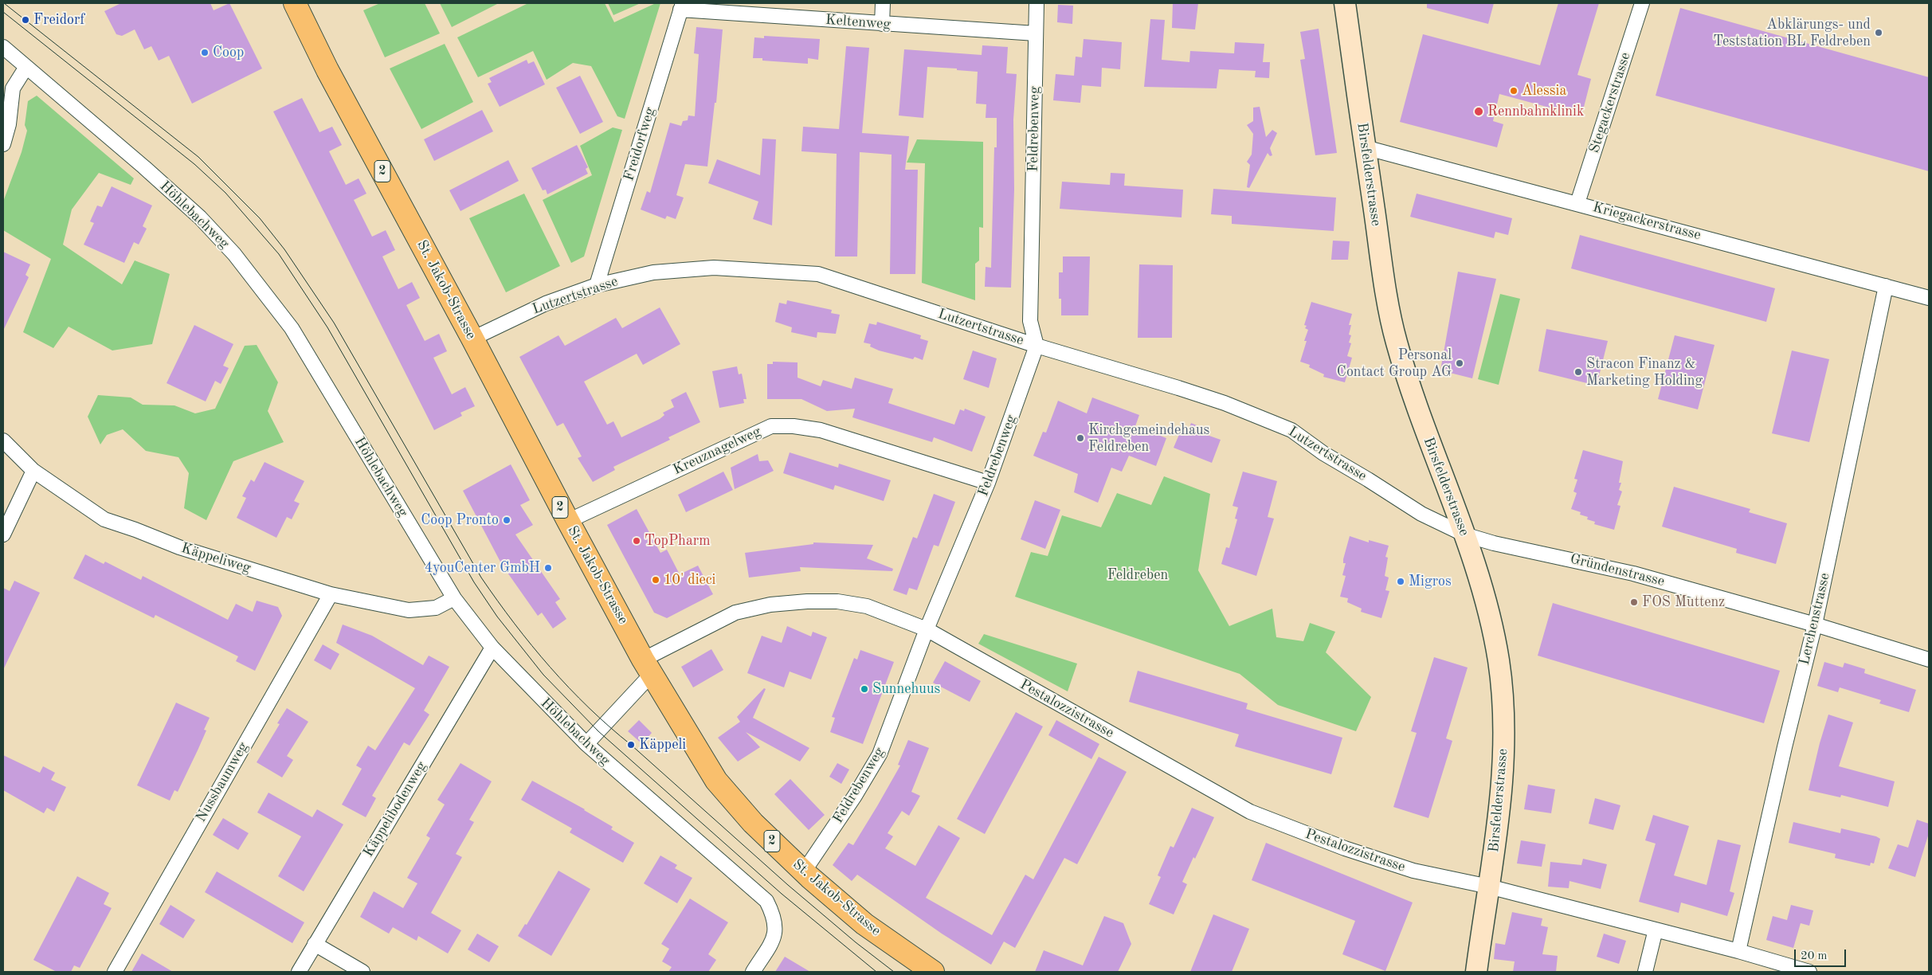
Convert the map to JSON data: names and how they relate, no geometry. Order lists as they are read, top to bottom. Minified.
{"streets":{"main road":["2","Birsfelderstrasse","St. Jakob-Strasse"],"street":["Keltenweg","Stegackerstrasse","Feldrebenweg","Freidorfweg","Höhlebachweg","Kriegackerstrasse","Lutzertstrasse","Kreuznagelweg","Käppeliweg","Gründenstrasse","Lerchenstrasse","Pestalozzistrasse","Nussbaumweg","Käppelibodenweg"]},"crossings":[["Keltenweg","Feldrebenweg"],["Keltenweg","Freidorfweg"],["Stegackerstrasse","Kriegackerstrasse"],["Feldrebenweg","St. Jakob-Strasse"],["Feldrebenweg","Lutzertstrasse"],["Feldrebenweg","Kreuznagelweg"],["Feldrebenweg","Pestalozzistrasse"],["Freidorfweg","Lutzertstrasse"],["Birsfelderstrasse","Kriegackerstrasse"],["Birsfelderstrasse","Lutzertstrasse"],["Birsfelderstrasse","Gründenstrasse"],["Birsfelderstrasse","Pestalozzistrasse"],["Höhlebachweg","Käppeliweg"],["Höhlebachweg","Käppelibodenweg"],["Kriegackerstrasse","Lerchenstrasse"],["St. Jakob-Strasse","Lutzertstrasse"],["St. Jakob-Strasse","Kreuznagelweg"],["St. Jakob-Strasse","Pestalozzistrasse"],["Lutzertstrasse","Gründenstrasse"],["Käppeliweg","Nussbaumweg"],["Gründenstrasse","Lerchenstrasse"],["Lerchenstrasse","Pestalozzistrasse"]],"parks":["Feldreben"],"places":["Freidorf","Abklärungs- und Teststation BL Feldreben","Coop","Alessia","Rennbahnklinik","Personal Contact Group AG","Stracon Finanz & Marketing Holding","Kirchgemeindehaus Feldreben","Coop Pronto","TopPharm","4youCenter GmbH","10' dieci","Migros","FOS Muttenz","Sunnehuus","Käppeli"],"scale_bar":"20 m"}
